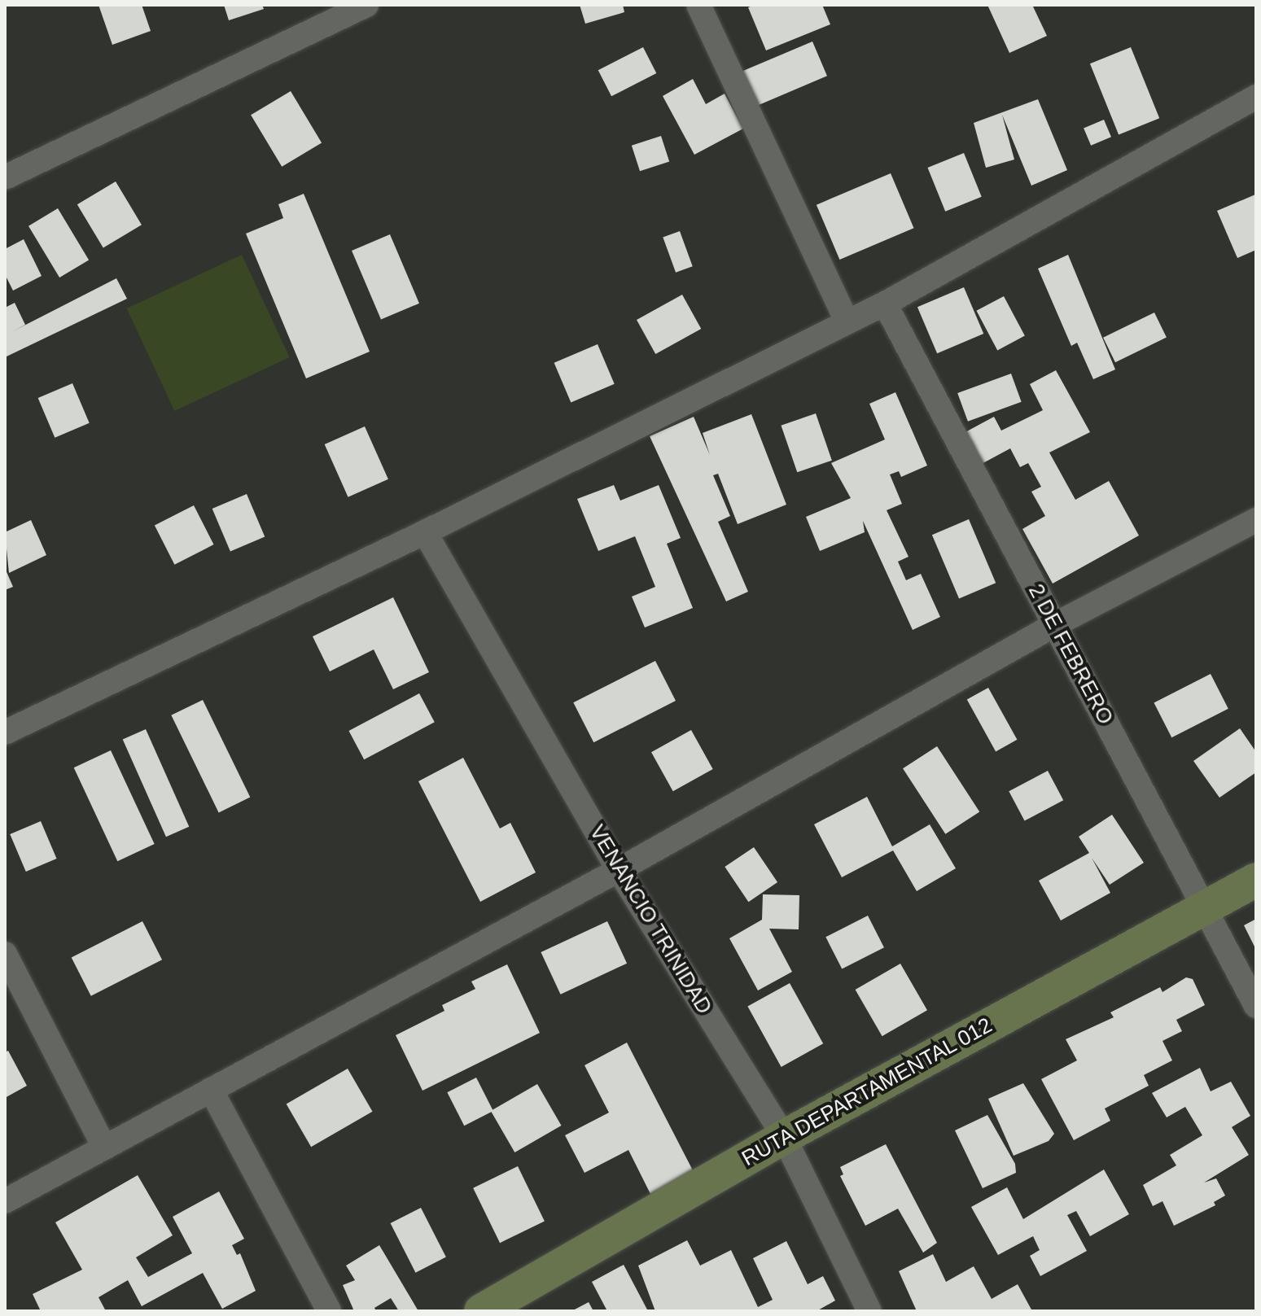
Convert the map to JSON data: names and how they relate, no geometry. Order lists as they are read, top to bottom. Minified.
{"streets":{"main road":["RUTA DEPARTAMENTAL 012"],"street":["2 DE FEBRERO","VENANCIO TRINIDAD"]},"crossings":[["2 DE FEBRERO","RUTA DEPARTAMENTAL 012"],["VENANCIO TRINIDAD","RUTA DEPARTAMENTAL 012"]]}
